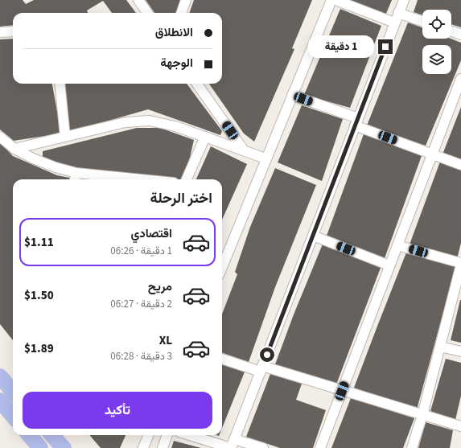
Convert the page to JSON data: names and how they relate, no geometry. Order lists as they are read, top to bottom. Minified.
{"page":{"banner":["الانطلاق","الوجهة"],"bubble":"1 دقيقة","heading":"اختر الرحلة","list":[{"name":"اقتصادي","note":"1 دقيقة · 06:26","value":"$1.11"},{"name":"مريح","note":"2 دقيقة · 06:27","value":"$1.50"},{"name":"XL","note":"3 دقيقة · 06:28","value":"$1.89"}],"buttons":"تأكيد"}}
